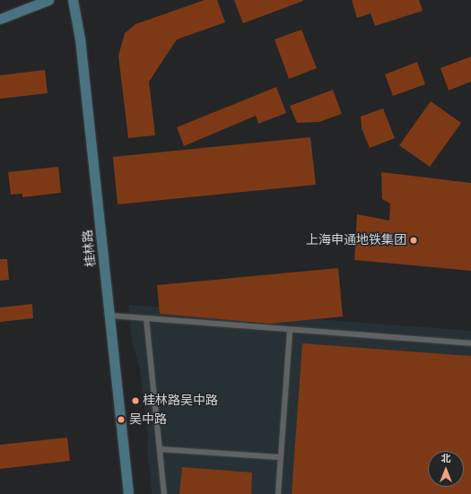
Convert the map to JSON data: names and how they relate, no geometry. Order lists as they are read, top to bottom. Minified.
{"streets":{"main road":["桂林路"]},"places":["上海申通地铁集团","桂林路吴中路","吴中路"],"north":"top"}
